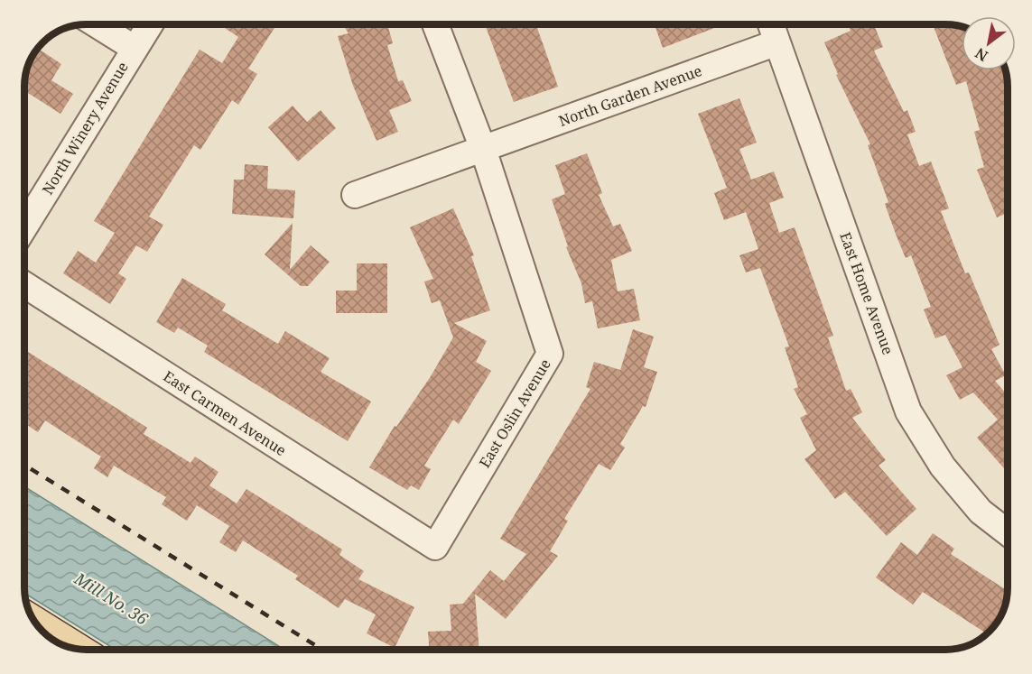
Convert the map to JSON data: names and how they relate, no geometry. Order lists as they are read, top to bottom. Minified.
{"streets":{"street":["North Garden Avenue","North Winery Avenue","East Home Avenue","East Carmen Avenue","East Oslin Avenue"]},"crossings":[["North Garden Avenue","East Home Avenue"],["North Garden Avenue","East Oslin Avenue"],["East Carmen Avenue","East Oslin Avenue"]],"water":["Mill No. 36"],"north":"bottom left"}
